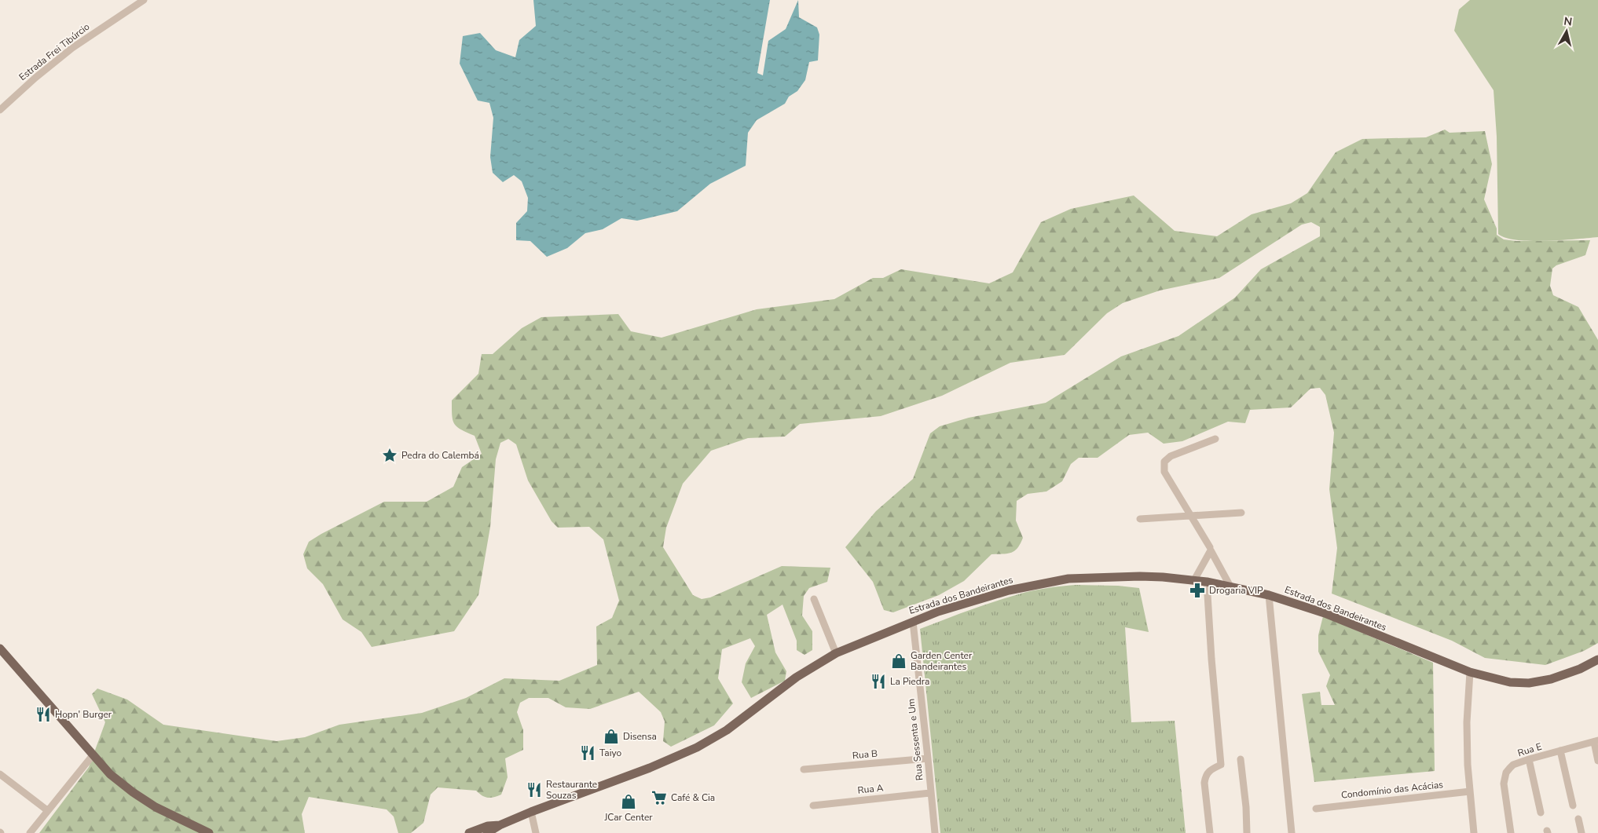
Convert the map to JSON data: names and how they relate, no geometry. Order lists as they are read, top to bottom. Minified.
{"streets":{"main road":["Estrada dos Bandeirantes"],"street":["Estrada Frei Tibúrcio","Rua Sessenta e Um","Rua E","Rua B","Rua A","Condomínio das Acácias"]},"crossings":[["Estrada dos Bandeirantes","Rua Sessenta e Um"],["Rua Sessenta e Um","Rua B"],["Rua Sessenta e Um","Rua A"]],"places":{"place":["Pedra do Calembá"],"pharmacy":["Drogaria VIP"],"shop":["Garden Center Bandeirantes","Disensa","JCar Center"],"restaurant":["La Piedra","Hopn' Burger","Taiyo","Restaurante Souzas"],"supermarket":["Café & Cia"]},"north":"top"}
